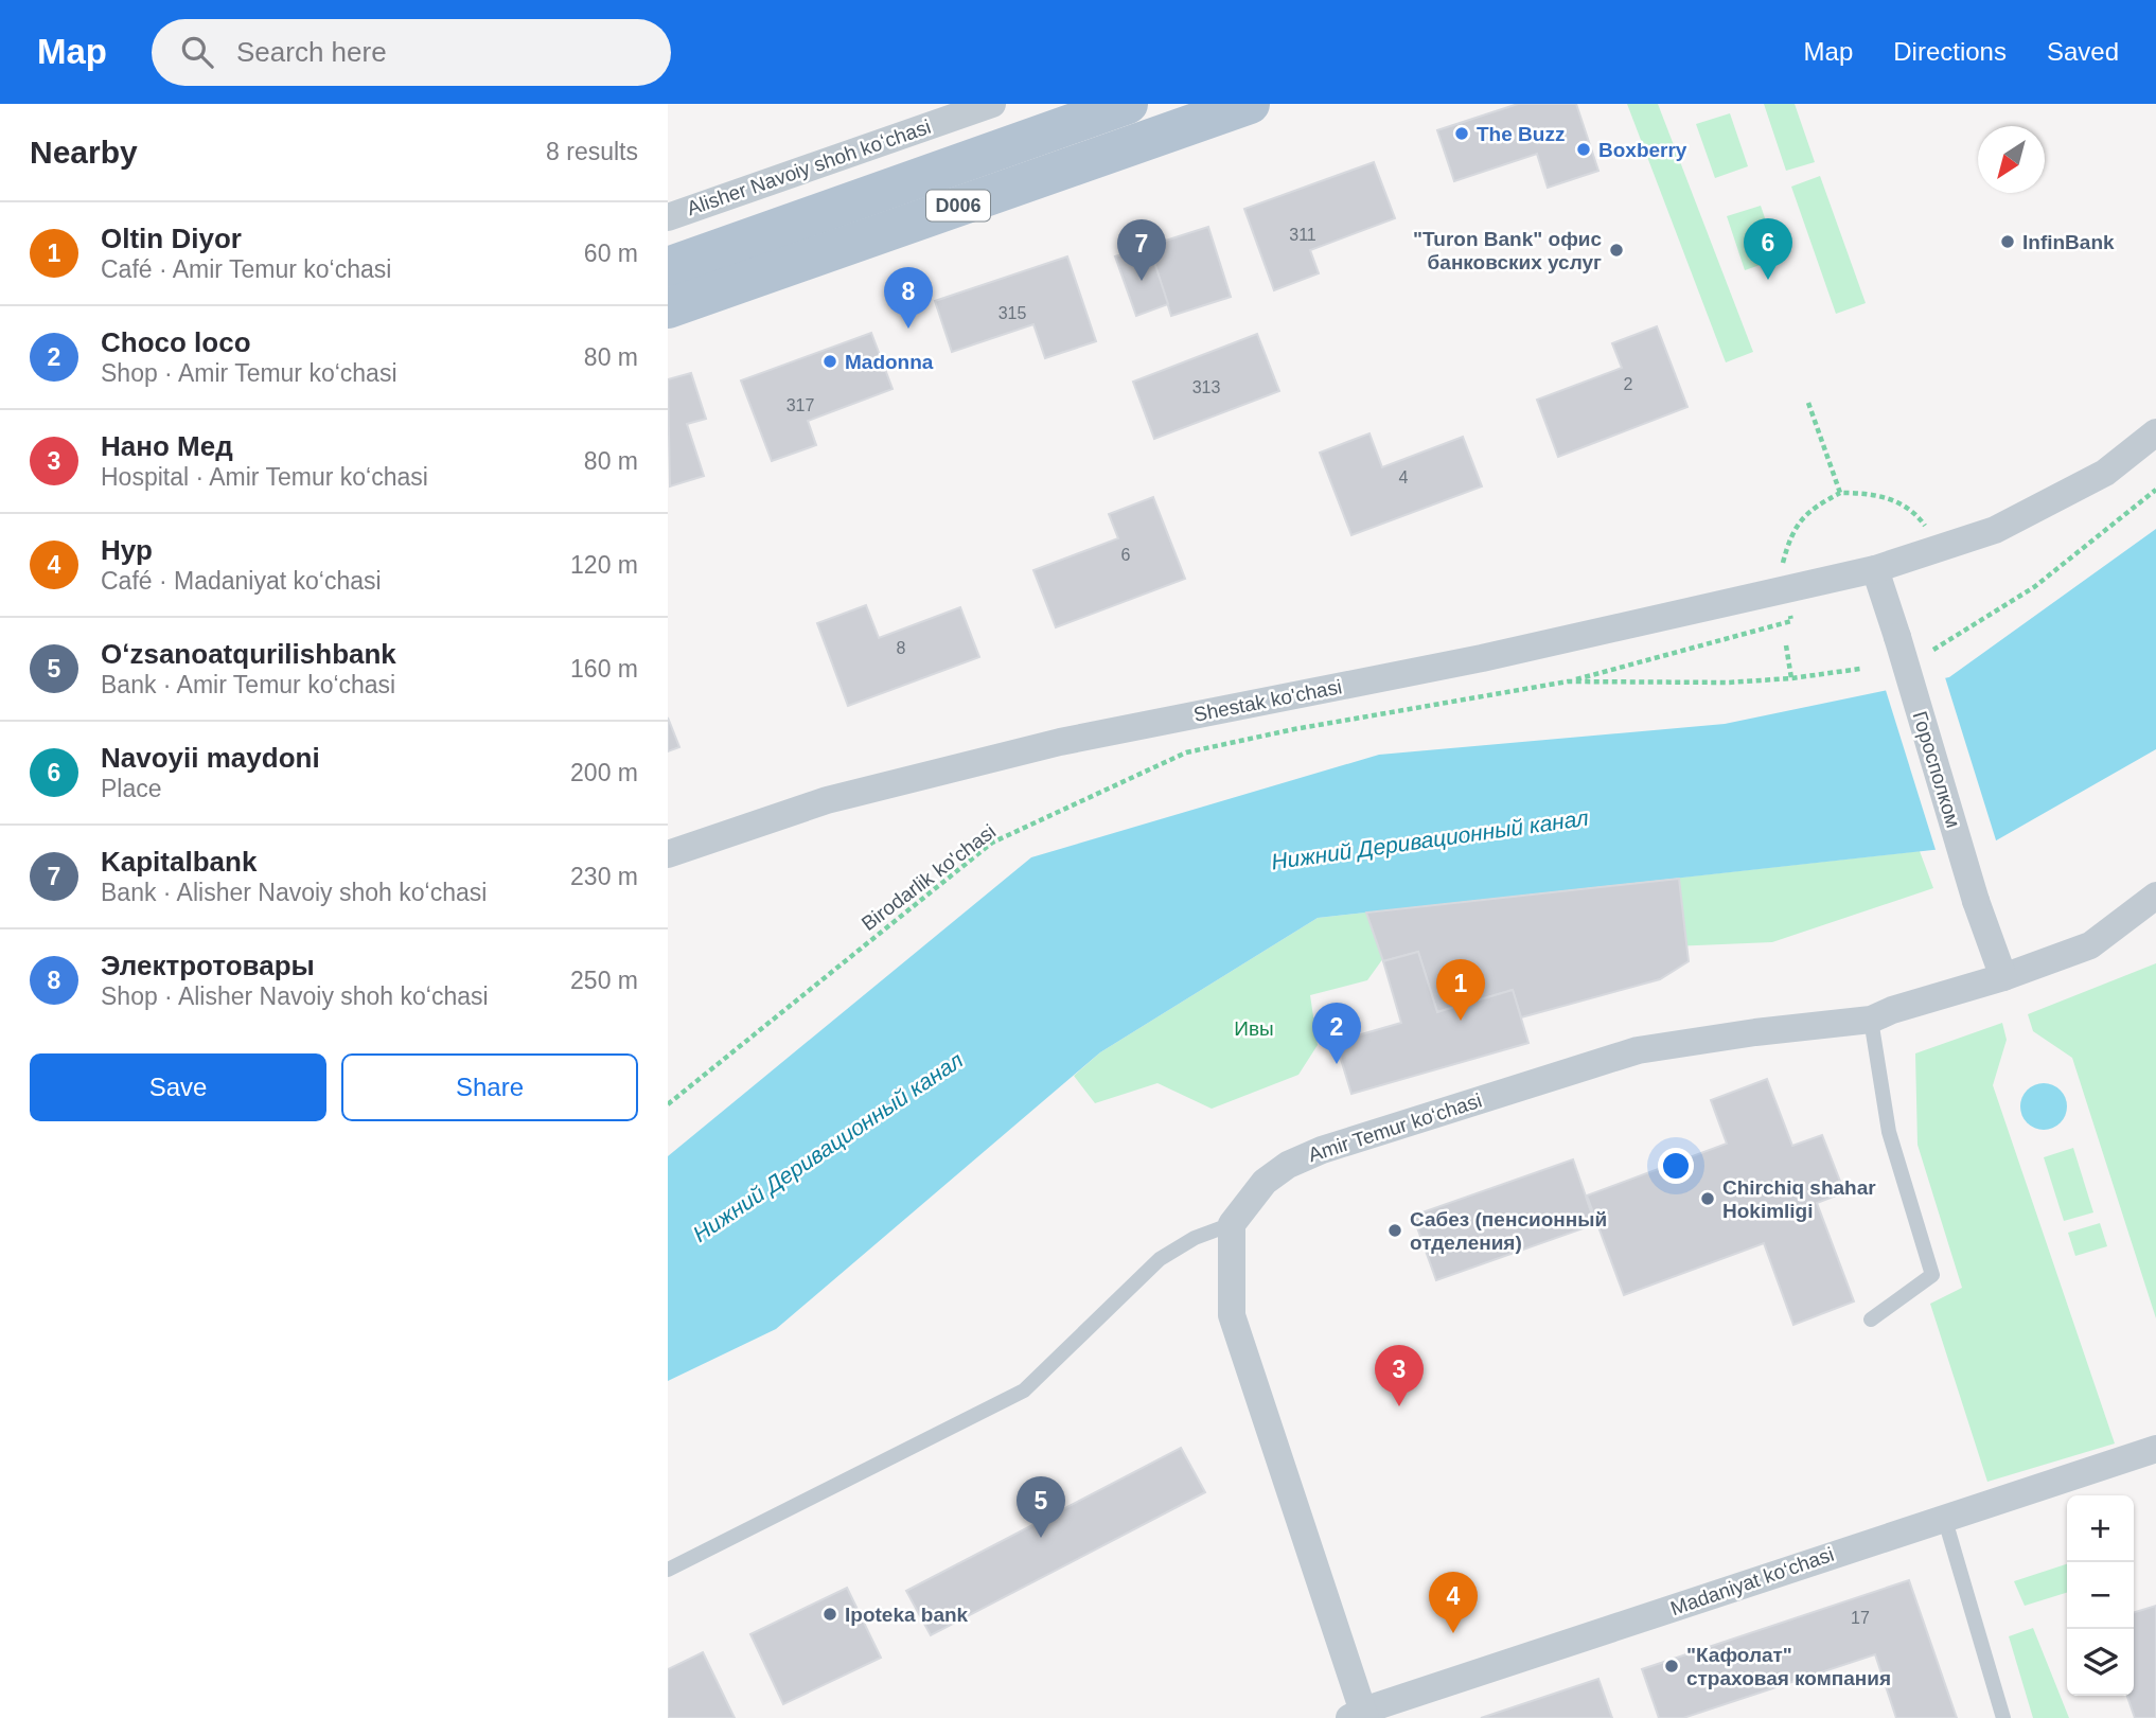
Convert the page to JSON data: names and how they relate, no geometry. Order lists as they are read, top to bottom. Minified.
{"streets":{"main road":["D006"],"street":["Alisher Navoiy shoh koʻchasi","Shestak ko'chasi","Горосполком","Amir Temur ko‘chasi","Madaniyat ko‘chasi"],"path":["Birodarlik ko'chasi"]},"crossings":[["Shestak ko'chasi","Горосполком"],["Горосполком","Amir Temur ko‘chasi"]],"water":["Нижний Деривационный канал"],"parks":["Ивы"],"places":["The Buzz","Boxberry","InfinBank","\"Turon Bank\" офис банковских услуг","Madonna","Chirchiq shahar Hokimligi","Сабез (пенсионный отделения)","Ipoteka bank","\"Кафолат\" страховая компания"],"house_numbers":["311","315","2","313","317","4","6","8","17"],"north":"bottom left","page":{"header":"Map","search":"Search here","nav":["Map","Directions","Saved"],"heading":["Nearby","8 results"],"list":[{"mark":"1","name":"Oltin Diyor","note":"Café · Amir Temur ko‘chasi","value":"60 m"},{"mark":"2","name":"Choco loco","note":"Shop · Amir Temur ko‘chasi","value":"80 m"},{"mark":"3","name":"Нано Мед","note":"Hospital · Amir Temur ko‘chasi","value":"80 m"},{"mark":"4","name":"Нур","note":"Café · Madaniyat ko‘chasi","value":"120 m"},{"mark":"5","name":"Oʻzsanoatqurilishbank","note":"Bank · Amir Temur ko‘chasi","value":"160 m"},{"mark":"6","name":"Navoyii maydoni","note":"Place","value":"200 m"},{"mark":"7","name":"Kapitalbank","note":"Bank · Alisher Navoiy shoh koʻchasi","value":"230 m"},{"mark":"8","name":"Электротовары","note":"Shop · Alisher Navoiy shoh koʻchasi","value":"250 m"}],"pins":["6","7","8","1","2","3","5","4"],"buttons":["Save","Share"],"map_buttons":["+","−"]}}
